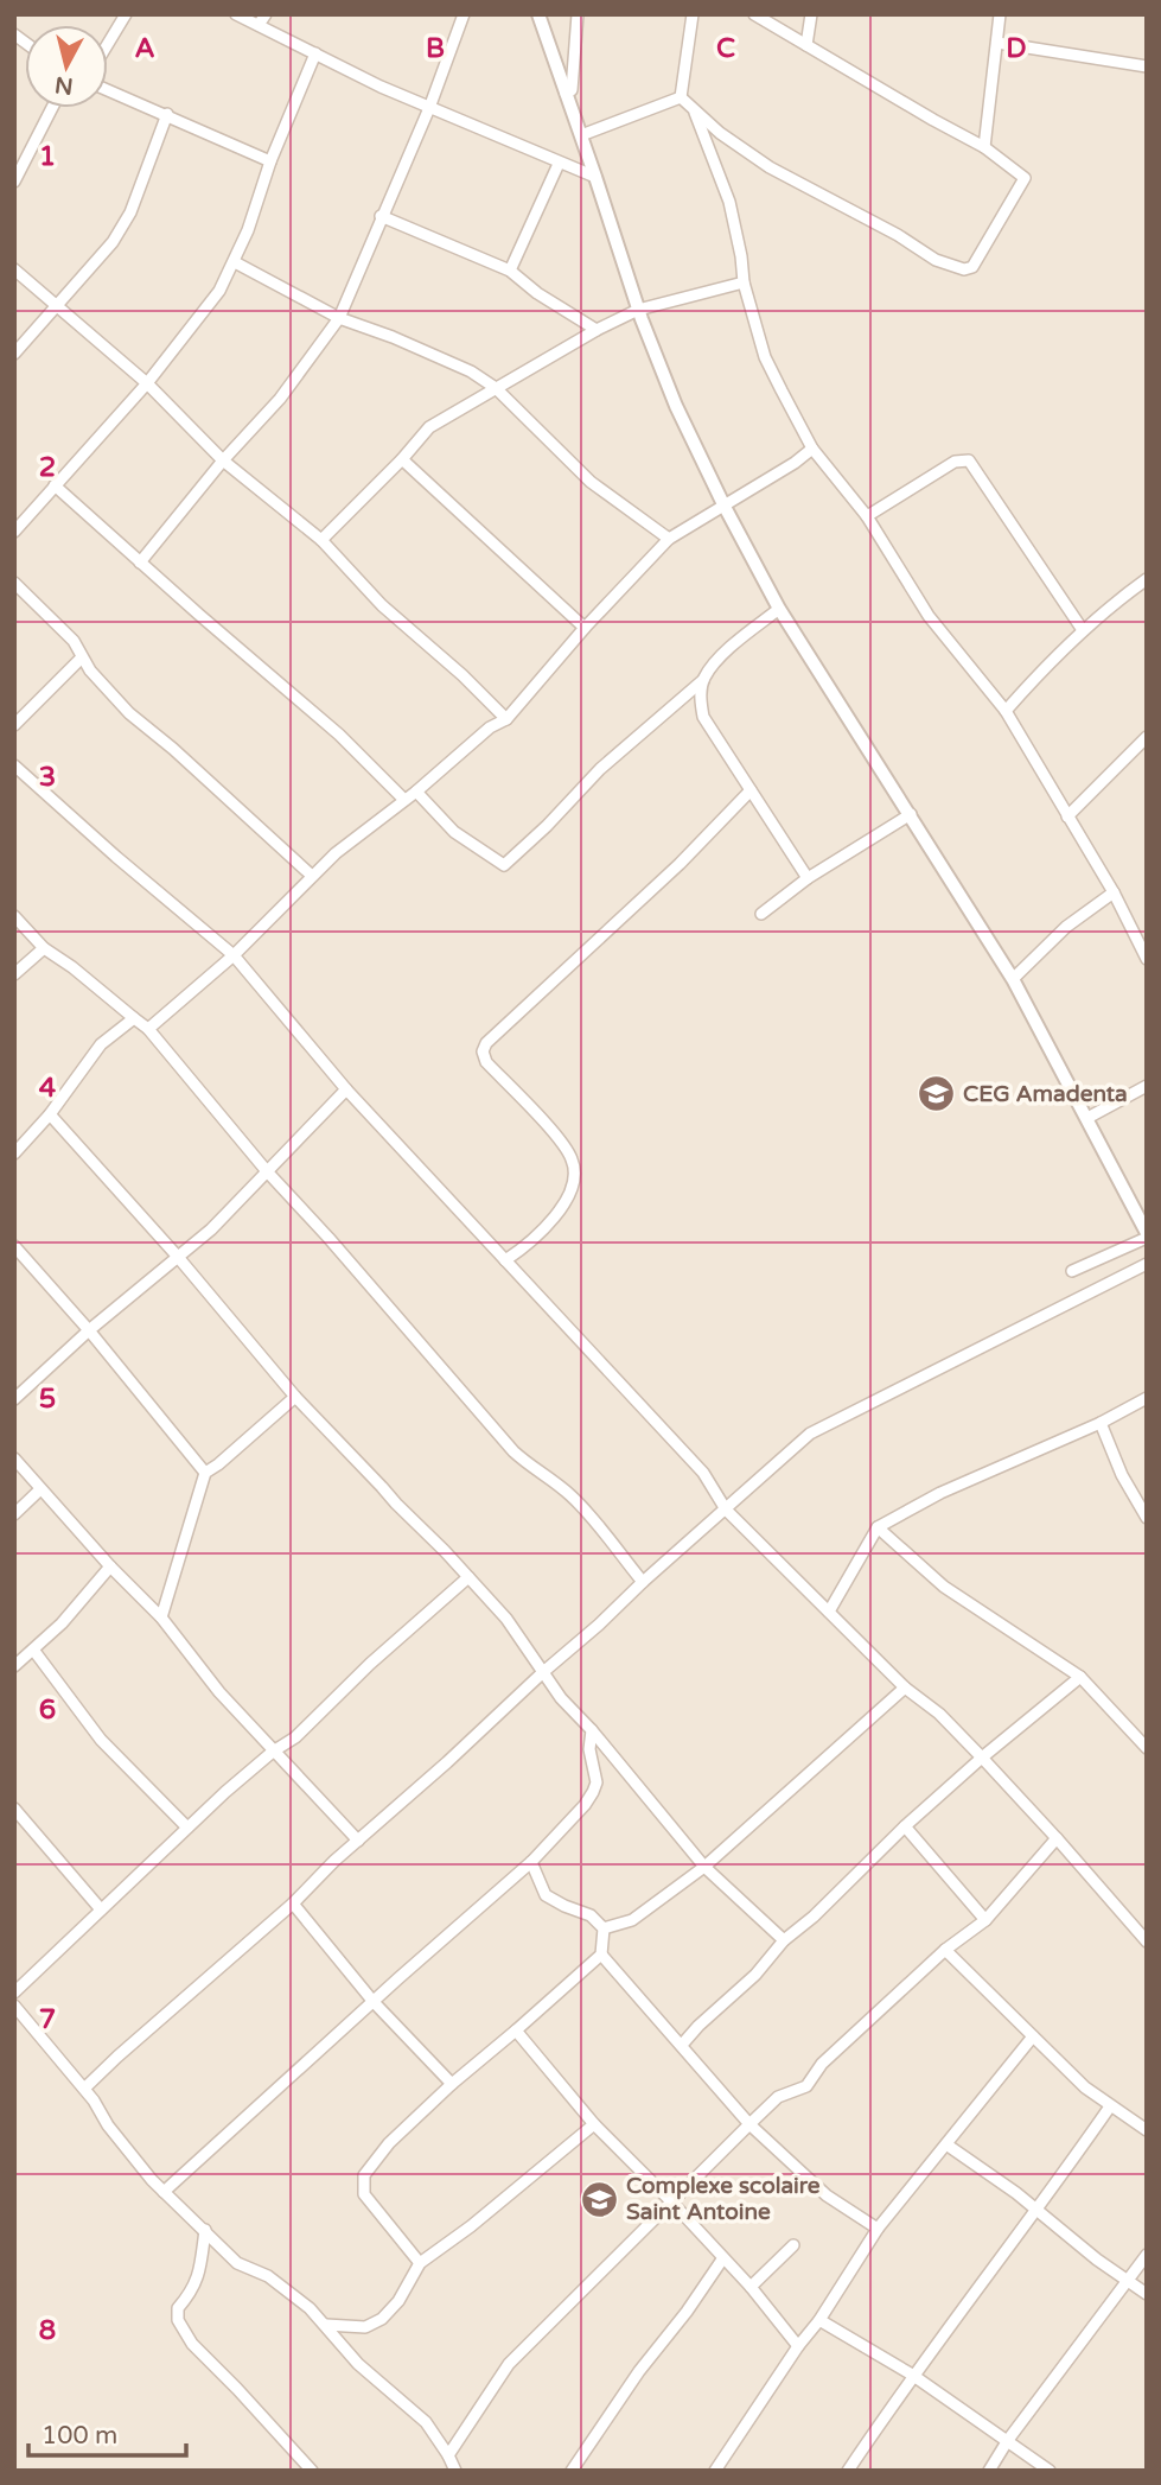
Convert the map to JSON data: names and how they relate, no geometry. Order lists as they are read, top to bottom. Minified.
{"places":{"school or university":["CEG Amadenta","Complexe scolaire Saint Antoine"]},"scale_bar":"100 m","north":"bottom","grid":{"columns":["A","B","C","D"],"rows":["1","2","3","4","5","6","7","8"]}}
